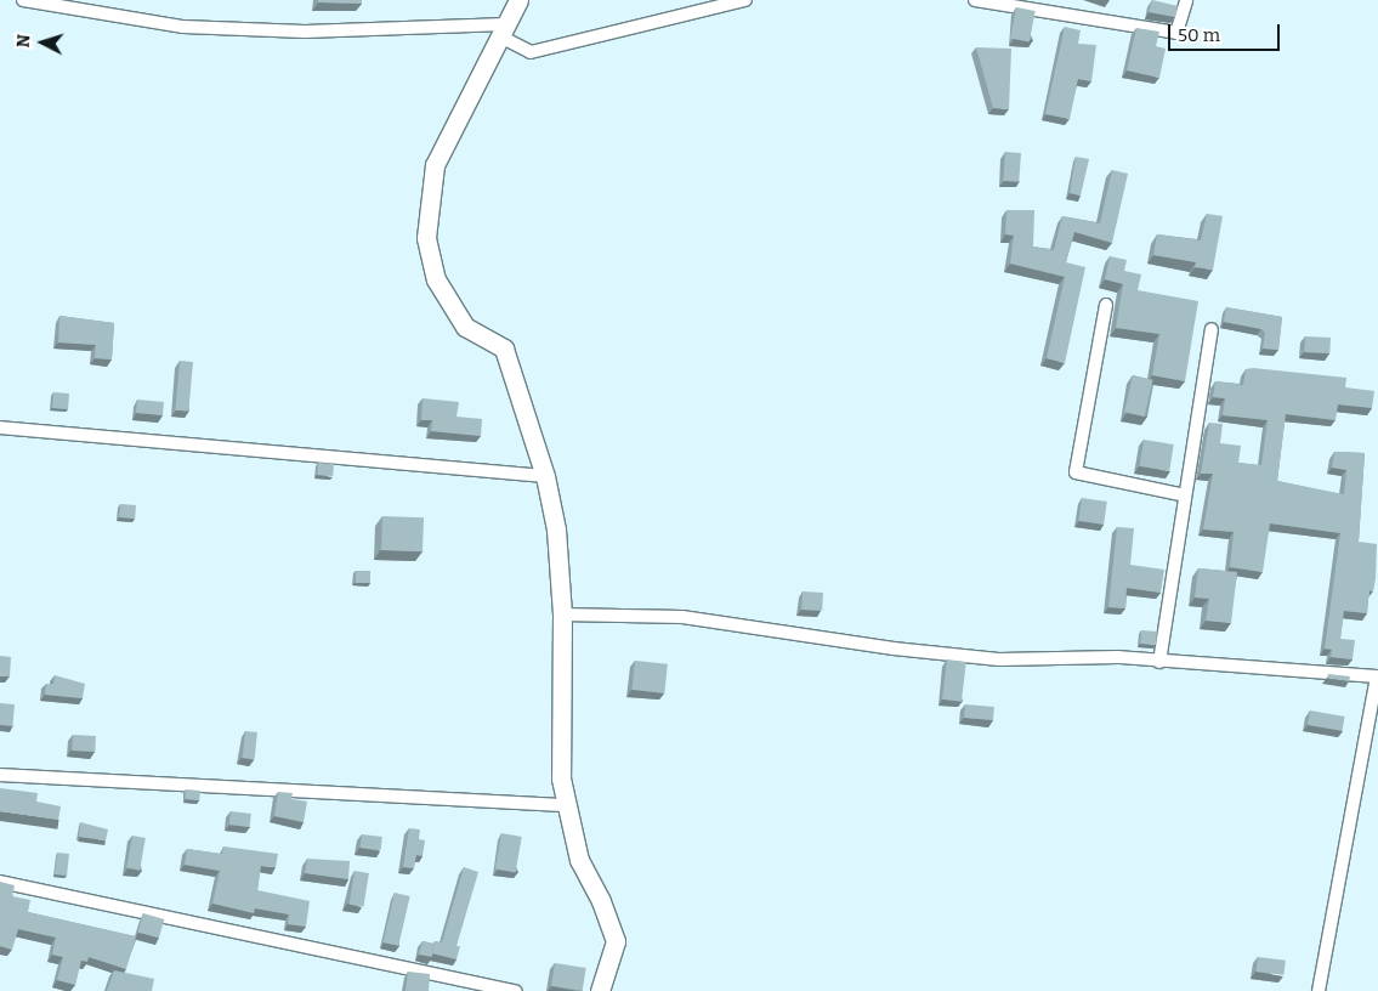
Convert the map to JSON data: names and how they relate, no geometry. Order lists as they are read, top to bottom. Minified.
{"scale_bar":"50 m","north":"left"}
